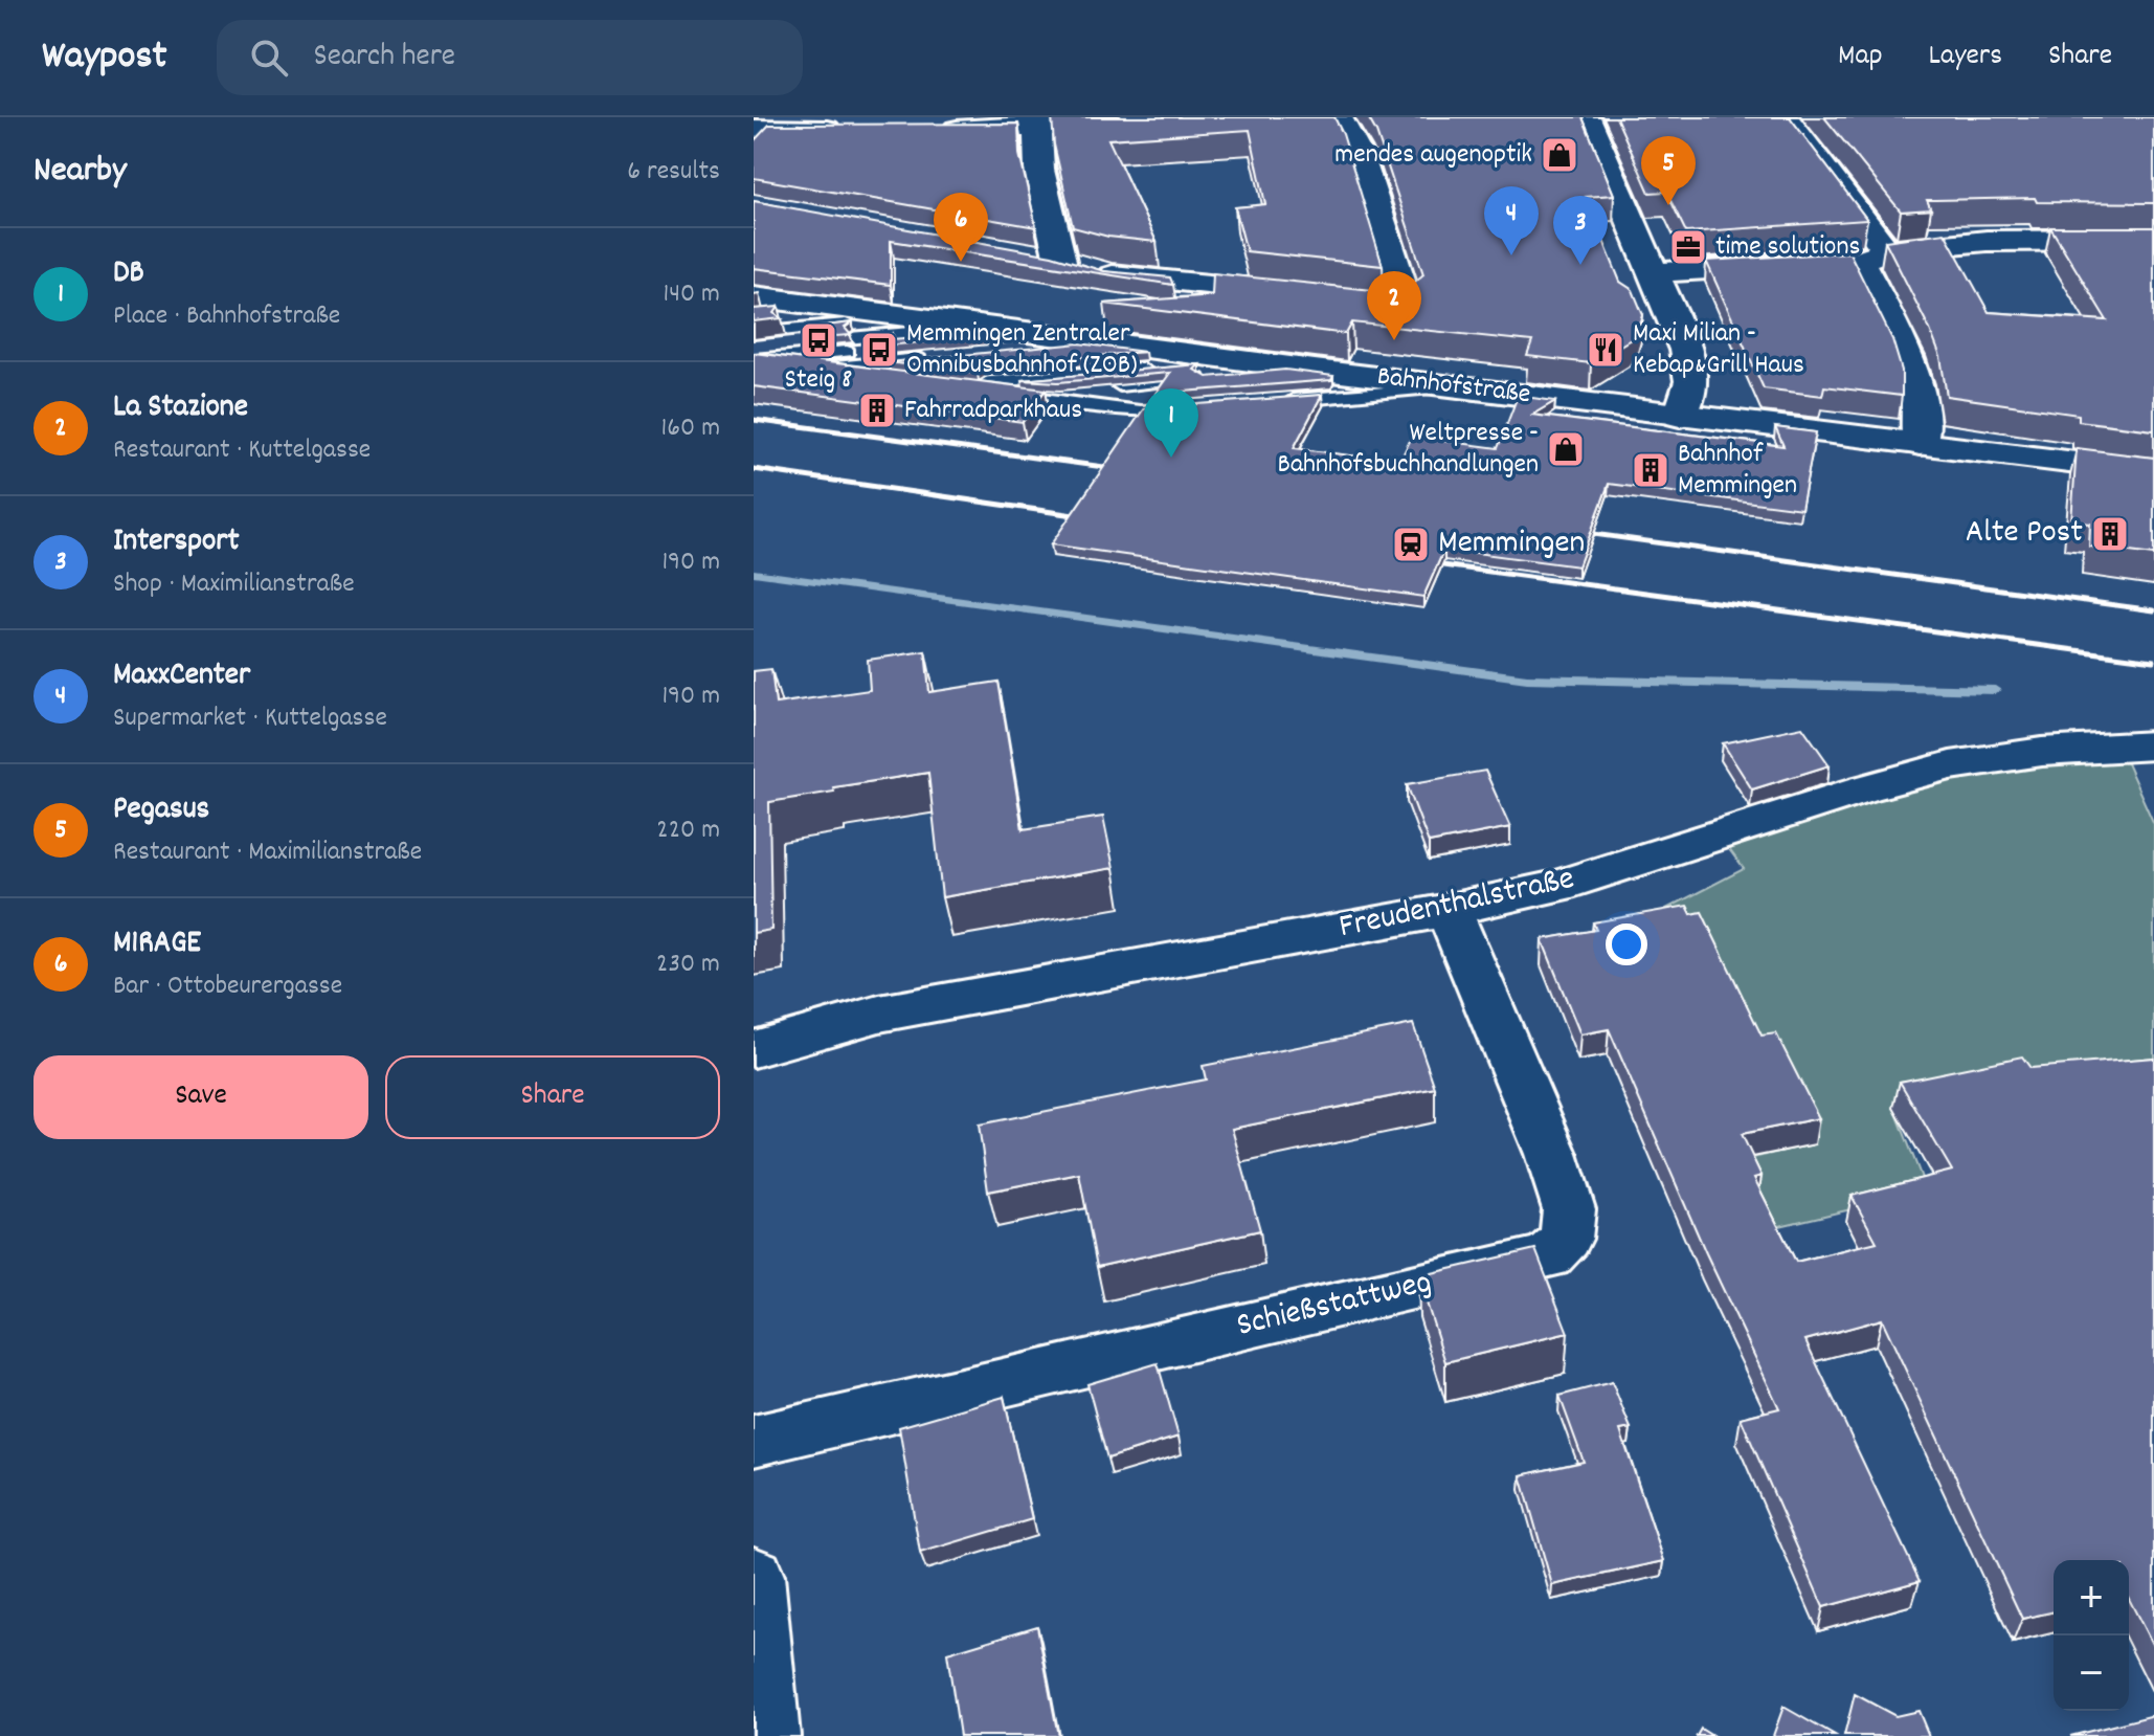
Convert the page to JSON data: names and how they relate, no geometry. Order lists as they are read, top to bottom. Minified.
{"streets":{"street":["Bahnhofstraße","Freudenthalstraße","Schießstattweg"]},"crossings":[["Freudenthalstraße","Schießstattweg"]],"places":{"shop":["mendes augenoptik","Weltpresse - Bahnhofsbuchhandlungen"],"office":["time solutions"],"bus stop":["Steig 8","Memmingen Zentraler Omnibusbahnhof (ZOB)"],"restaurant":["Maxi Milian - Kebap&Grill Haus"],"building":["Fahrradparkhaus","Bahnhof Memmingen","Alte Post"],"station":["Memmingen"]},"page":{"header":"Waypost","search":"Search here","nav":["Map","Layers","Share"],"heading":["Nearby","6 results"],"pins":["5","4","6","3","2","1"],"list":[{"mark":"1","name":"DB","note":"Place · Bahnhofstraße","value":"140 m"},{"mark":"2","name":"La Stazione","note":"Restaurant · Kuttelgasse","value":"160 m"},{"mark":"3","name":"Intersport","note":"Shop · Maximilianstraße","value":"190 m"},{"mark":"4","name":"MaxxCenter","note":"Supermarket · Kuttelgasse","value":"190 m"},{"mark":"5","name":"Pegasus","note":"Restaurant · Maximilianstraße","value":"220 m"},{"mark":"6","name":"M1RAGE","note":"Bar · Ottobeurergasse","value":"230 m"}],"buttons":["Save","Share"],"map_buttons":["+","−"]}}
